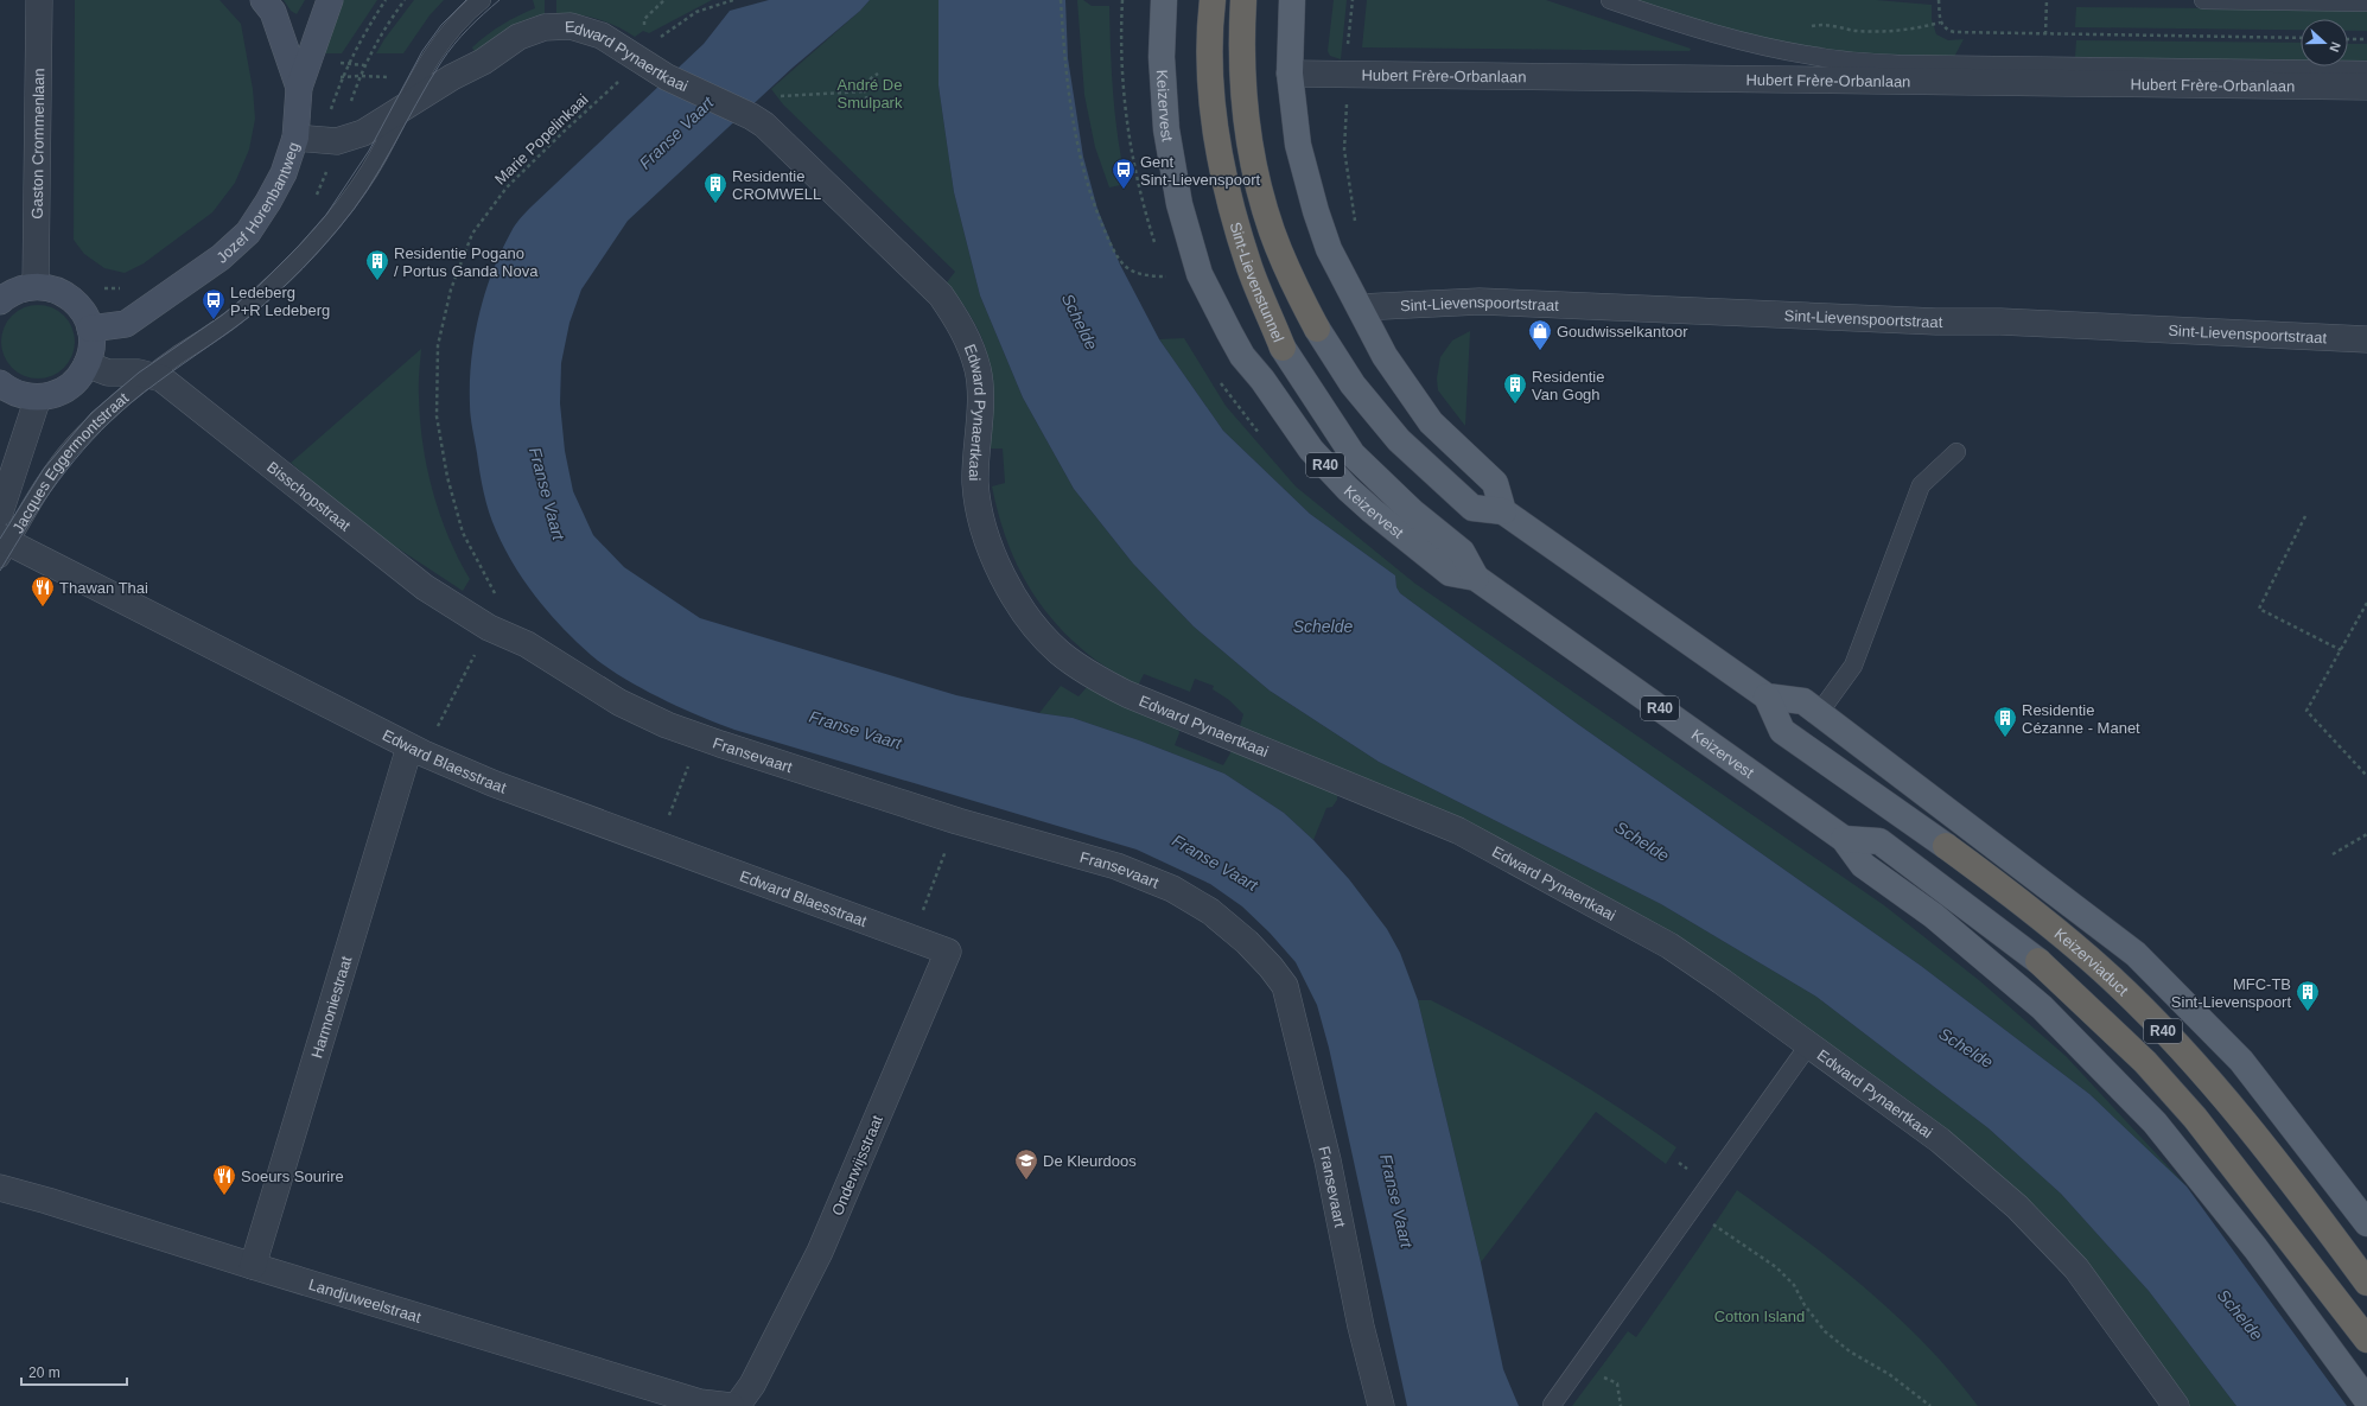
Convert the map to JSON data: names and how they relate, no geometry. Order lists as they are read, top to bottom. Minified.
{"streets":{"highway":["Sint-Lievenstunnel","R40","Keizerviaduct"],"main road":["Keizervest","Jozef Horenbantweg"],"street":["Edward Pynaertkaai","Hubert Frère-Orbanlaan","Gaston Crommenlaan","Sint-Lievenspoortstraat","Jacques Eggermontstraat","Bisschopstraat","Fransevaart","Edward Blaesstraat","Harmoniestraat","Onderwijsstraat","Landjuweelstraat"],"path":["Marie Popelinkaai"]},"crossings":[["Edward Pynaertkaai","Marie Popelinkaai"],["Edward Pynaertkaai","Jozef Horenbantweg"],["Edward Pynaertkaai","Jacques Eggermontstraat"],["Edward Pynaertkaai","Bisschopstraat"],["Keizervest","Sint-Lievenstunnel"],["Keizervest","R40"],["Sint-Lievenstunnel","R40"],["Jacques Eggermontstraat","Bisschopstraat"],["Jacques Eggermontstraat","Edward Blaesstraat"],["R40","Keizerviaduct"],["Bisschopstraat","Fransevaart"],["Edward Blaesstraat","Harmoniestraat"],["Edward Blaesstraat","Onderwijsstraat"],["Harmoniestraat","Landjuweelstraat"]],"water":["Franse Vaart","Schelde"],"parks":["André De Smulpark","Cotton Island"],"places":{"bus stop":["Gent Sint-Lievenspoort","Ledeberg P+R Ledeberg"],"building":["Residentie CROMWELL","Residentie Pogano / Portus Ganda Nova","Residentie Van Gogh","Residentie Cézanne - Manet","MFC-TB Sint-Lievenspoort"],"shop":["Goudwisselkantoor"],"restaurant":["Thawan Thai","Soeurs Sourire"],"school or university":["De Kleurdoos"]},"scale_bar":"20 m","north":"right"}
